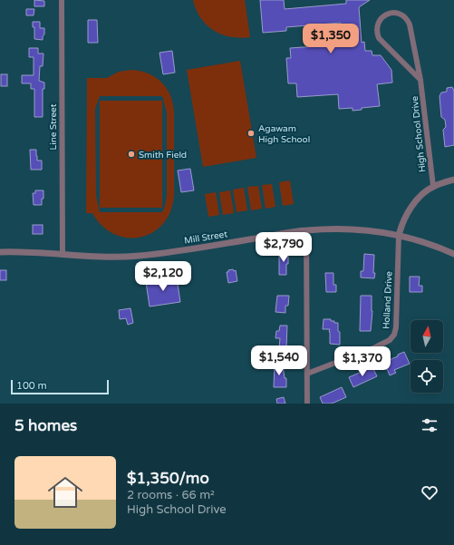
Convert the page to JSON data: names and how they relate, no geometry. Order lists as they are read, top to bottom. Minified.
{"streets":{"street":["Line Street","High School Drive","Mill Street","Holland Drive"]},"crossings":[["Line Street","Mill Street"],["Mill Street","Holland Drive"]],"places":["Agawam High School","Smith Field"],"scale_bar":"100 m","north":"top","page":{"price":["$1,350","$2,790","$2,120","$1,540","$1,370"],"scale":"100 m","heading":"5 homes","list":[{"name":"$1,350/mo","note":"2 rooms · 66 m² · High School Drive"}]}}
